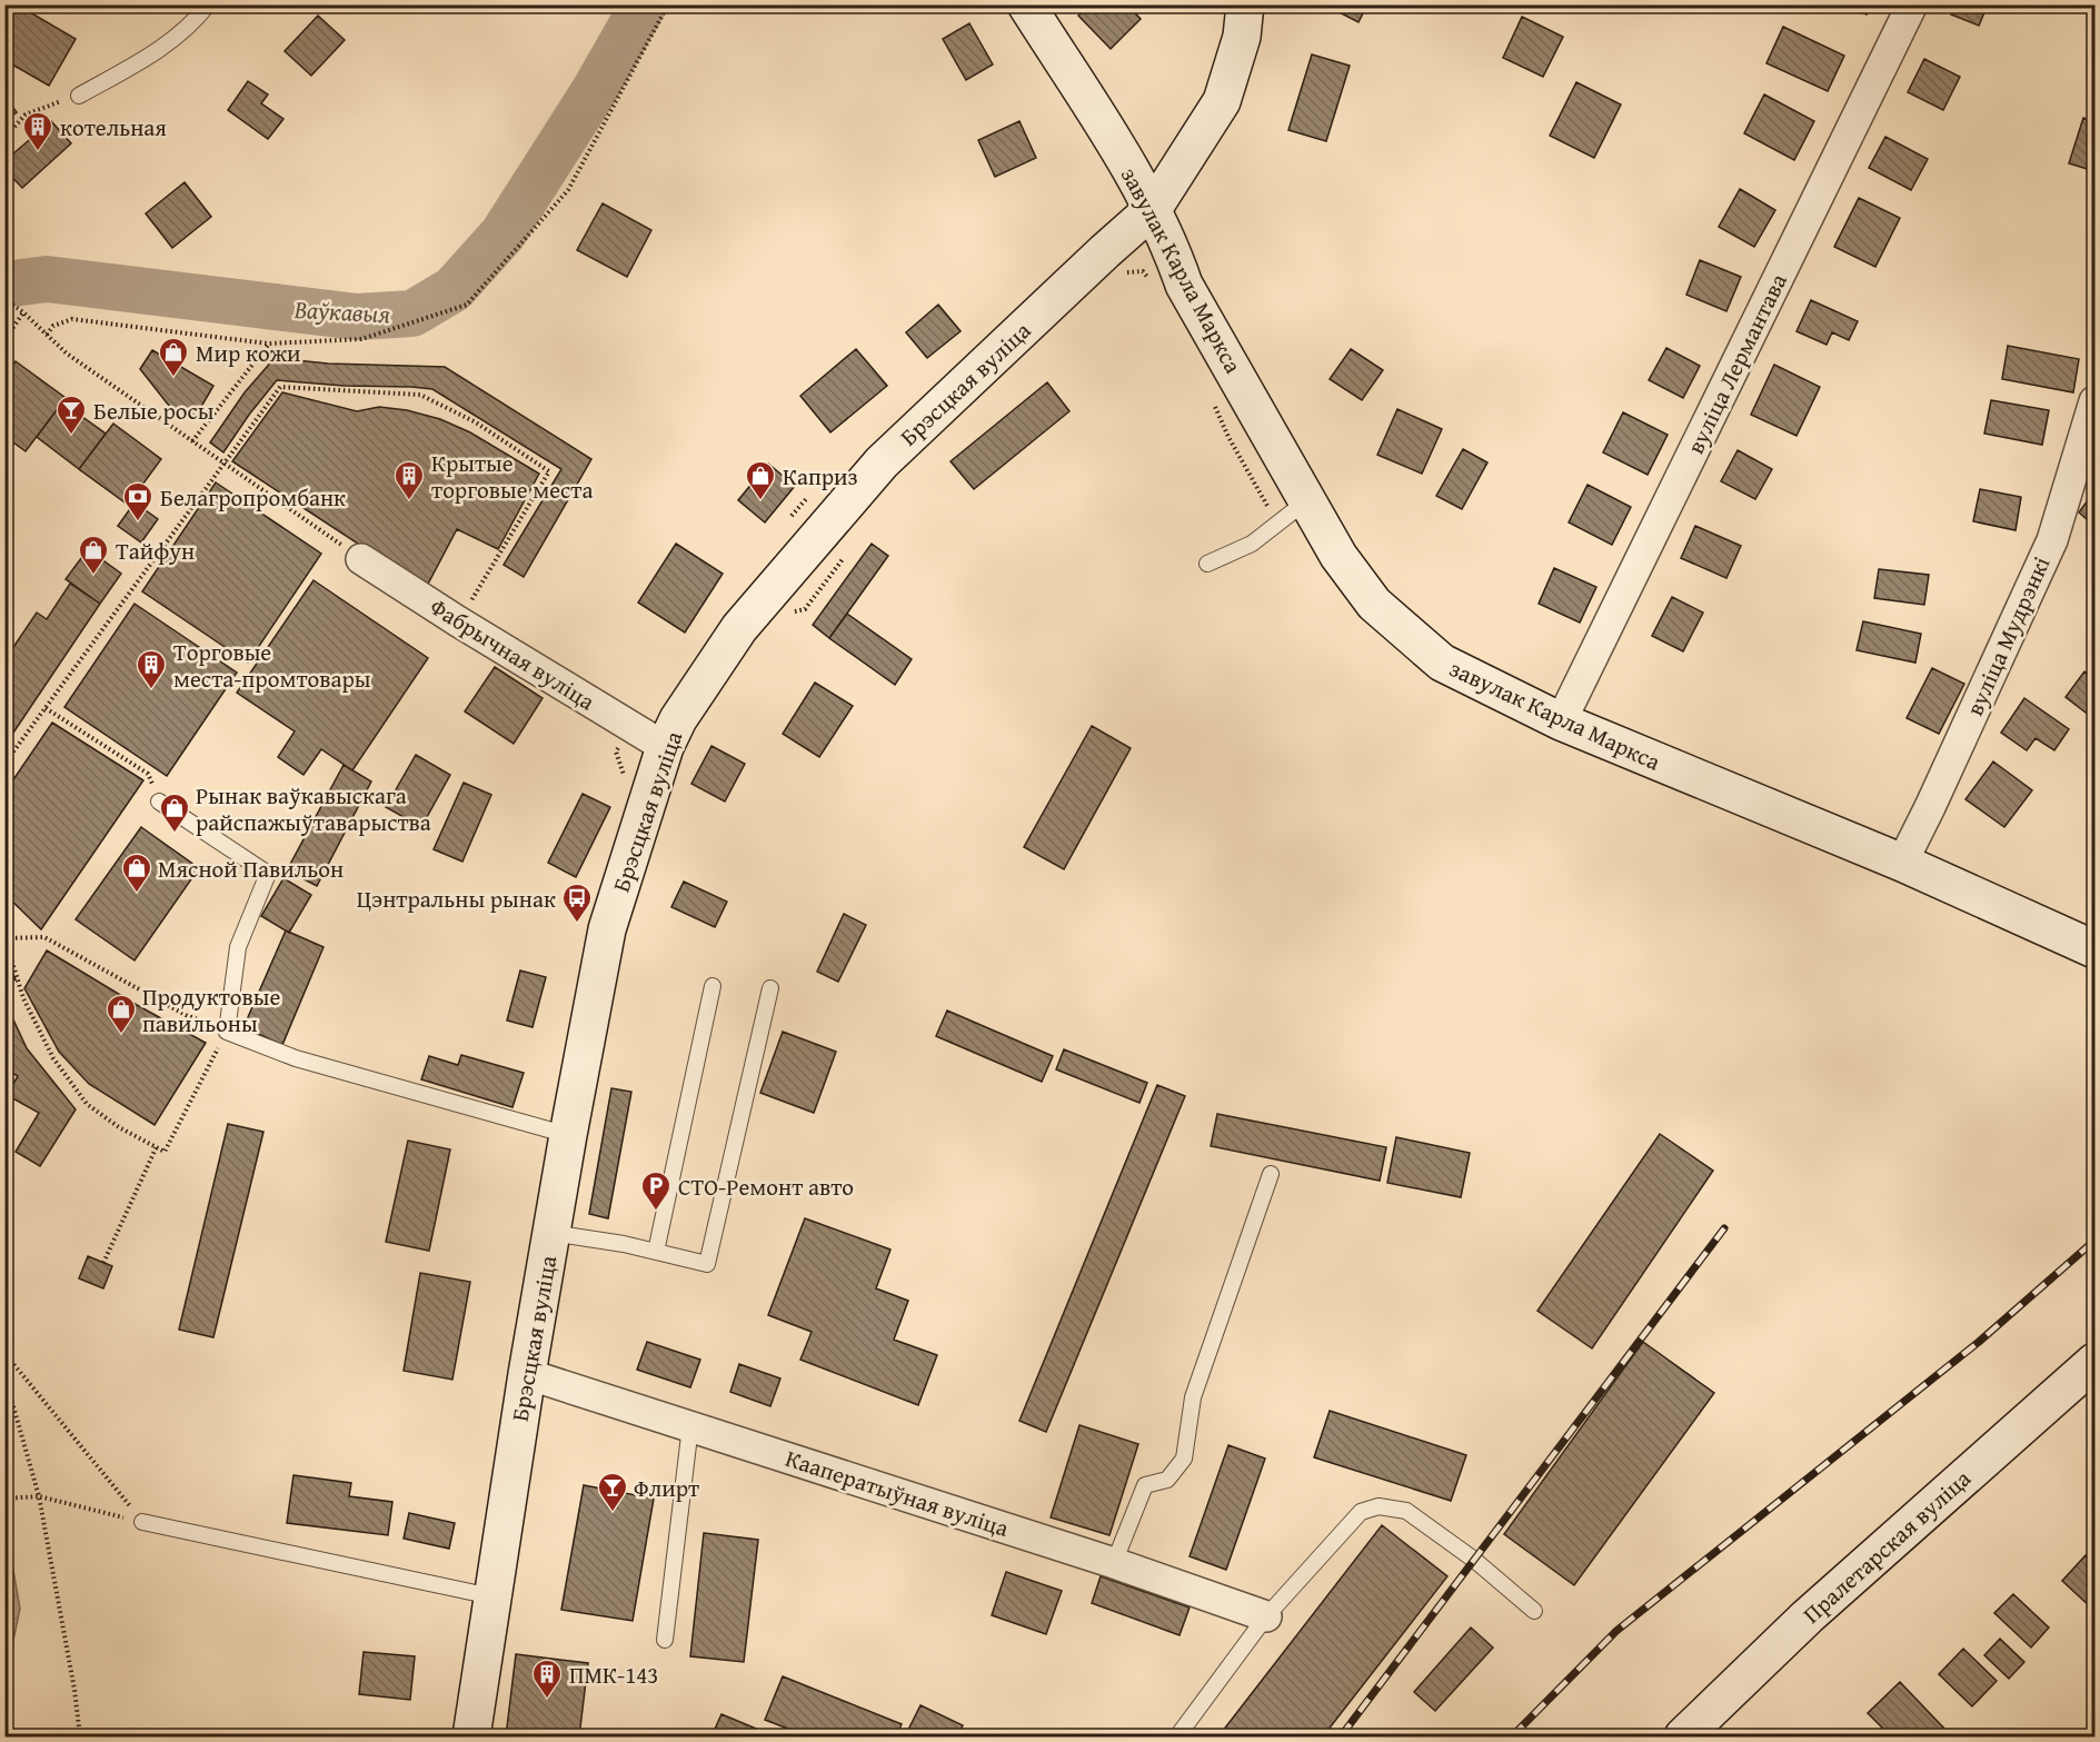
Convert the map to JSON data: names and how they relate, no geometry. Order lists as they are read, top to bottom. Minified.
{"streets":{"street":["завулак Карла Маркса","вуліца Лермантава","Брэсцкая вуліца","вуліца Мудрэнкі","Фабрычная вуліца","Кааператыўная вуліца","Пралетарская вуліца"]},"crossings":[["завулак Карла Маркса","вуліца Лермантава"],["завулак Карла Маркса","Брэсцкая вуліца"],["завулак Карла Маркса","вуліца Мудрэнкі"],["Брэсцкая вуліца","Фабрычная вуліца"],["Брэсцкая вуліца","Кааператыўная вуліца"]],"water":["Ваўкавыя"],"places":{"building":["котельная","Крытые торговые места","Торговые места-промтовары","ПМК-143"],"shop":["Мир кожи","Каприз","Тайфун","Рынак ваўкавыскага райспажыўтаварыства","Мясной Павильон","Продуктовые павильоны"],"bar":["Белые росы","Флирт"],"bank":["Белагропромбанк"],"bus stop":["Цэнтральны рынак"],"parking":["СТО-Ремонт авто"]}}
